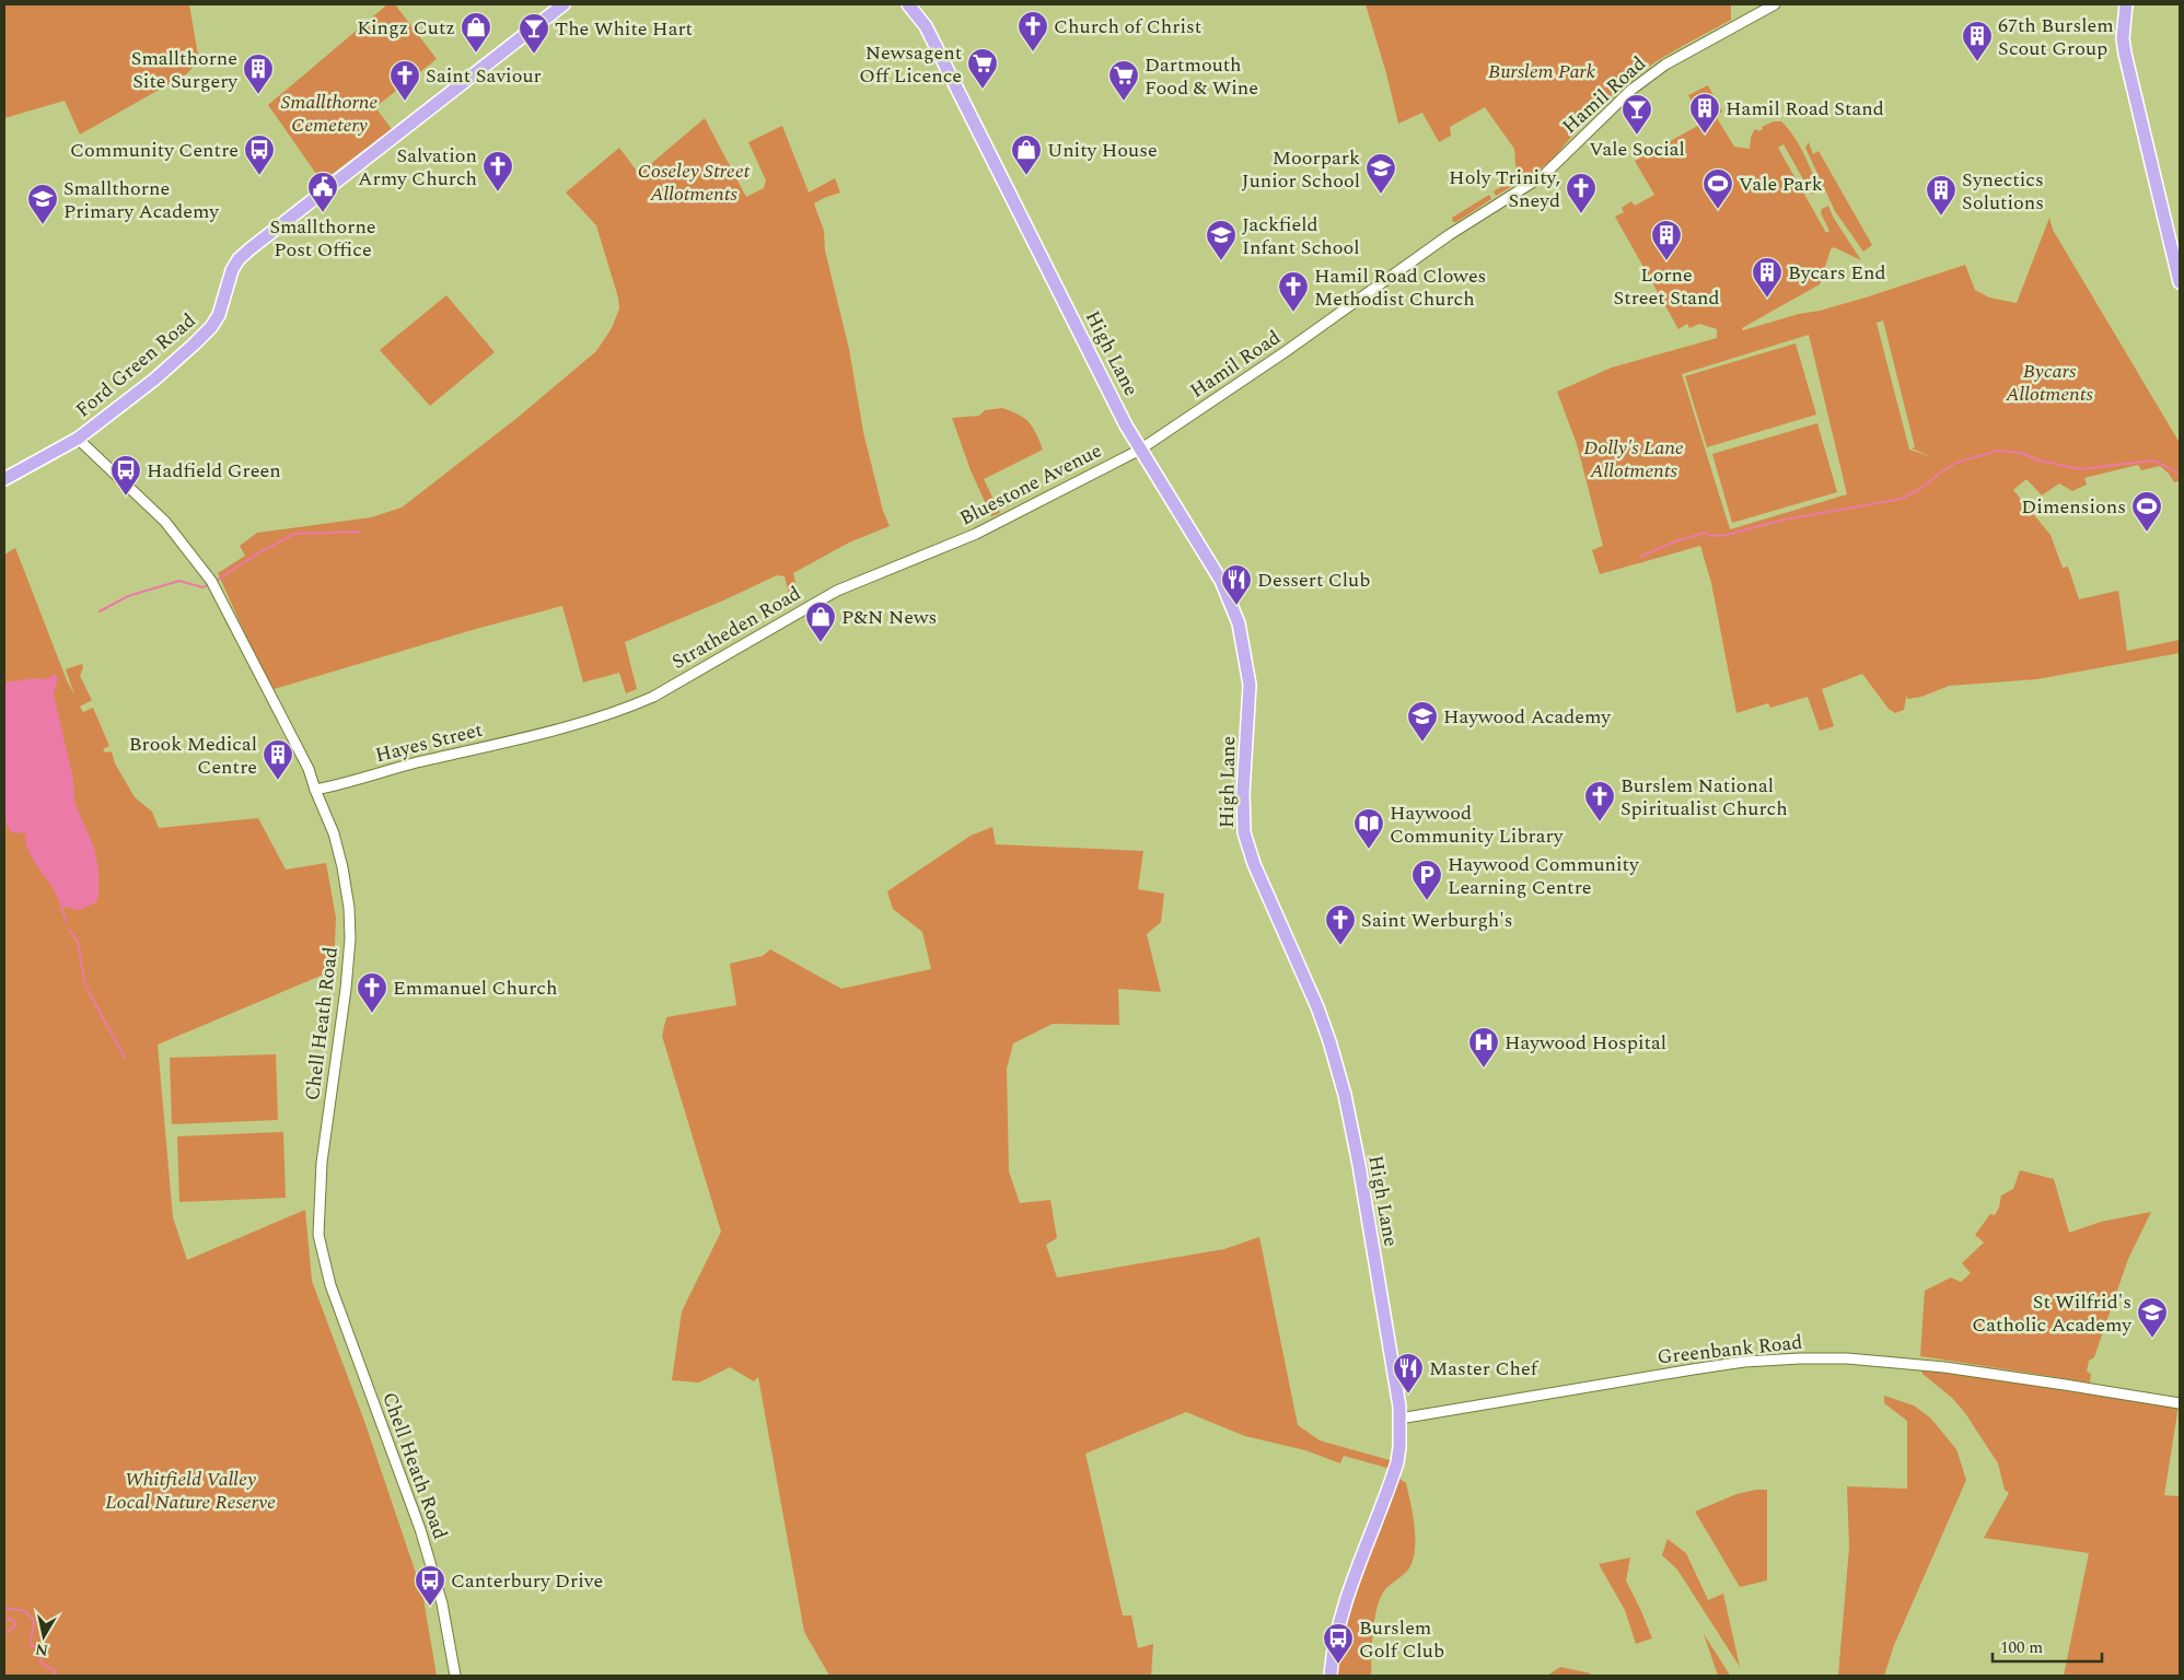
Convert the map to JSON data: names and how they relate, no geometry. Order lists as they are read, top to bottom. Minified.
{"streets":{"main road":["High Lane","Ford Green Road"],"street":["Hamil Road","Bluestone Avenue","Stratheden Road","Hayes Street","Chell Heath Road","Greenbank Road"]},"crossings":[["Hamil Road","High Lane"],["Hamil Road","Bluestone Avenue"],["High Lane","Bluestone Avenue"],["High Lane","Greenbank Road"],["Ford Green Road","Chell Heath Road"],["Bluestone Avenue","Stratheden Road"],["Stratheden Road","Hayes Street"],["Hayes Street","Chell Heath Road"]],"parks":["Burslem Park","Smallthorne Cemetery","Coseley Street Allotments","Bycars Allotments","Dolly's Lane Allotments","Whitfield Valley Local Nature Reserve"],"places":{"church":["Church of Christ","Saint Saviour","Salvation Army Church","Holy Trinity, Sneyd","Hamil Road Clowes Methodist Church","Burslem National Spiritualist Church","Saint Werburgh's","Emmanuel Church"],"shop":["Kingz Cutz","Unity House","P&N News"],"bar":["The White Hart","Vale Social"],"building":["67th Burslem Scout Group","Smallthorne Site Surgery","Hamil Road Stand","Synectics Solutions","Lorne Street Stand","Bycars End","Brook Medical Centre"],"supermarket":["Newsagent Off Licence","Dartmouth Food & Wine"],"bus stop":["Community Centre","Hadfield Green","Canterbury Drive","Burslem Golf Club"],"school or university":["Moorpark Junior School","Smallthorne Primary Academy","Jackfield Infant School","Haywood Academy","St Wilfrid's Catholic Academy"],"sports":["Vale Park","Dimensions"],"public building":["Smallthorne Post Office"],"restaurant":["Dessert Club","Master Chef"],"library":["Haywood Community Library"],"parking":["Haywood Community Learning Centre"],"hospital":["Haywood Hospital"]},"scale_bar":"100 m","north":"bottom"}
